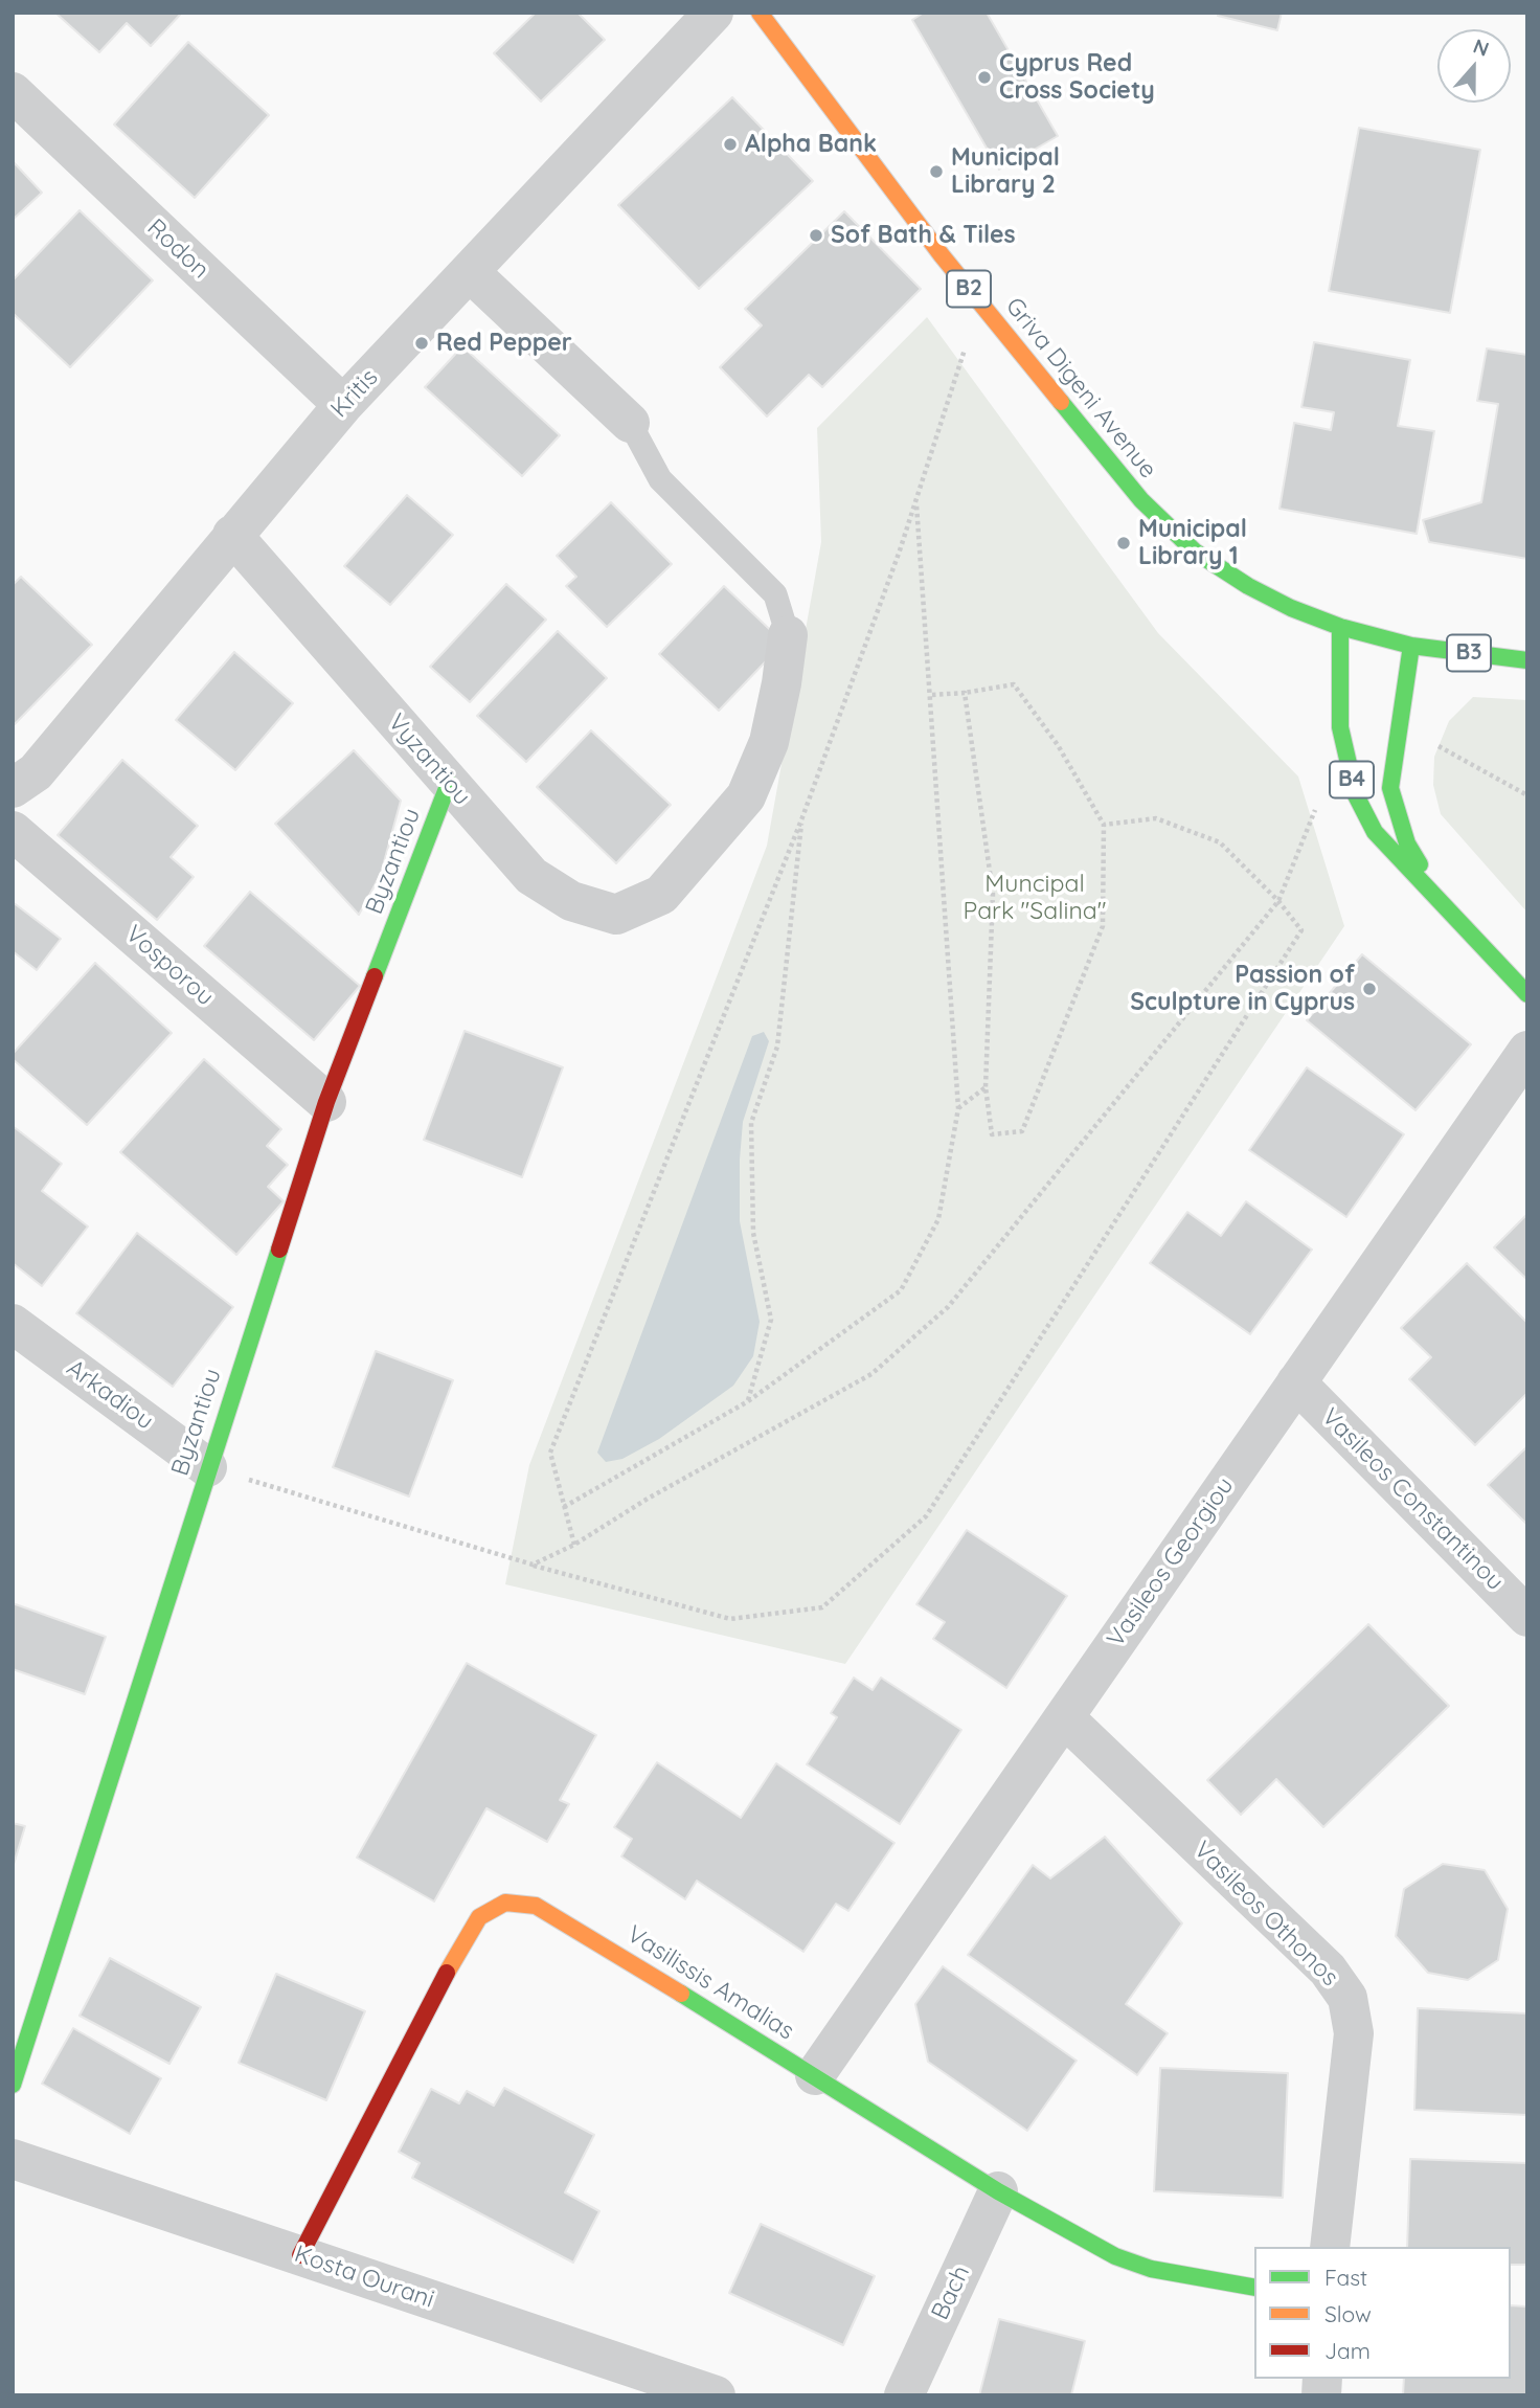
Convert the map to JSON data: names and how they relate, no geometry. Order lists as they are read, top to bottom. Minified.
{"streets":{"street":["Rodon","B2","Griva Digeni Avenue","Kritis","B3","Vyzantiou","B4","Byzantiou","Vosporou","Arkadiou","Vasileos Constantinou","Vasileos Georgiou","Vasileos Othonos","Vasilissis Amalias","Kosta Ourani","Bach"]},"crossings":[["Rodon","Kritis"],["B2","Griva Digeni Avenue"],["B2","B3"],["B2","B4"],["Griva Digeni Avenue","B4"],["Kritis","Vyzantiou"],["B3","B4"],["Vyzantiou","Byzantiou"],["Byzantiou","Vosporou"],["Byzantiou","Arkadiou"],["Vasileos Constantinou","Vasileos Georgiou"],["Vasileos Georgiou","Vasileos Othonos"],["Vasileos Georgiou","Vasilissis Amalias"],["Vasilissis Amalias","Kosta Ourani"],["Vasilissis Amalias","Bach"]],"parks":["Muncipal Park \"Salina\""],"places":["Cyprus Red Cross Society","Alpha Bank","Municipal Library 2","Sof Bath & Tiles","Red Pepper","Municipal Library 1","Passion of Sculpture in Cyprus"],"legend":["Fast","Slow","Jam"],"north":"top"}
